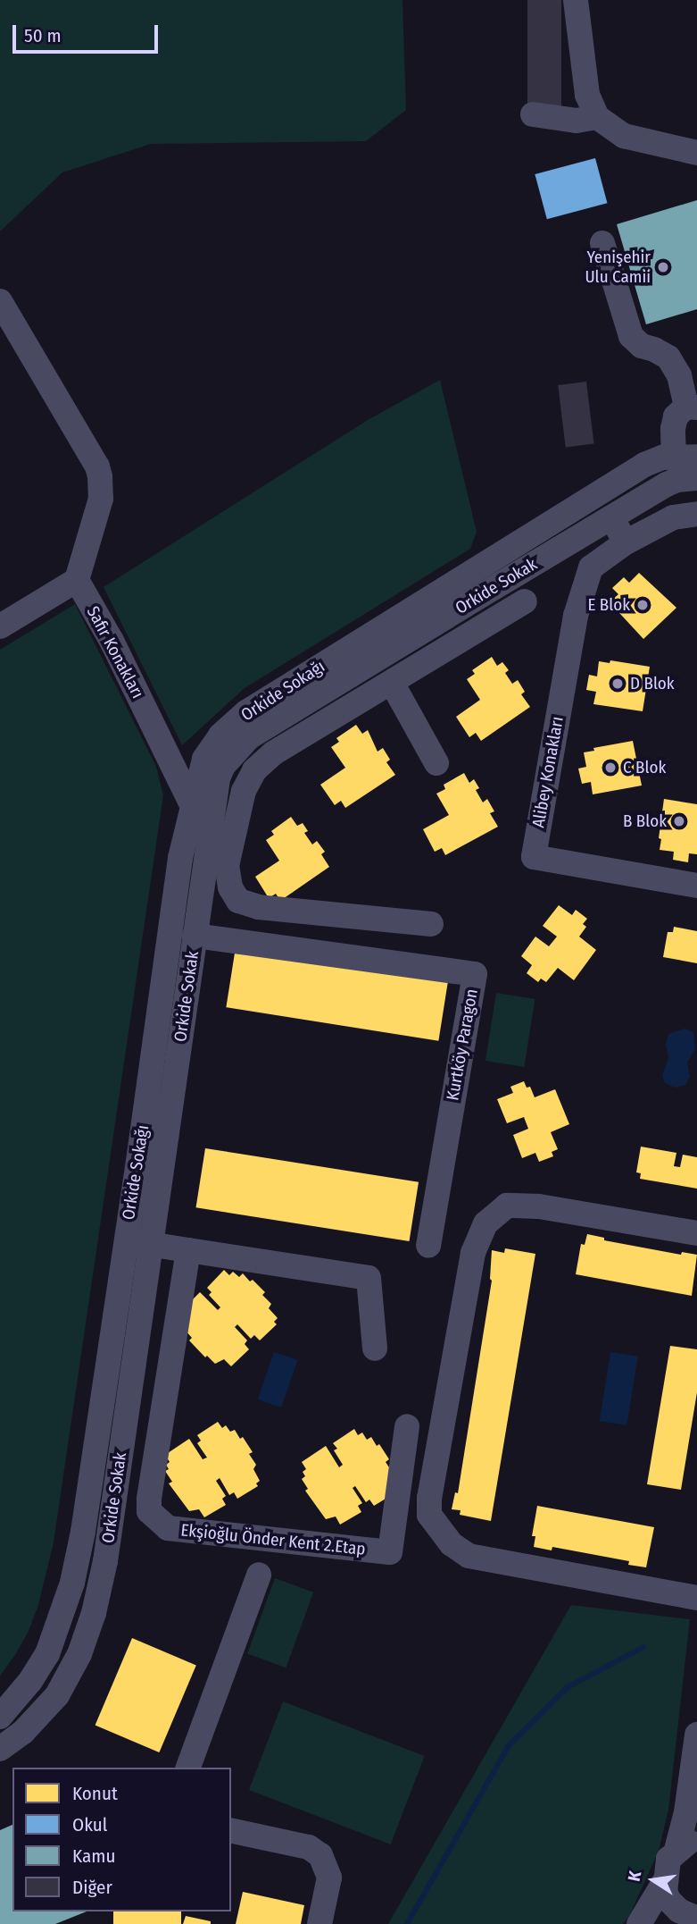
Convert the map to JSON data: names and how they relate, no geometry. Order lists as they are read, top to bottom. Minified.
{"streets":{"street":["Orkide Sokak","Safir Konakları","Orkide Sokağı","Alibey Konakları","Kurtköy Paragon","Ekşioğlu Önder Kent 2.Etap"]},"crossings":[["Orkide Sokak","Orkide Sokağı"],["Orkide Sokak","Kurtköy Paragon"],["Safir Konakları","Orkide Sokağı"]],"places":["Yenişehir Ulu Camii","E Blok","D Blok","C Blok","B Blok"],"legend":["Konut","Okul","Kamu","Diğer"],"scale_bar":"50 m","north":"left"}
